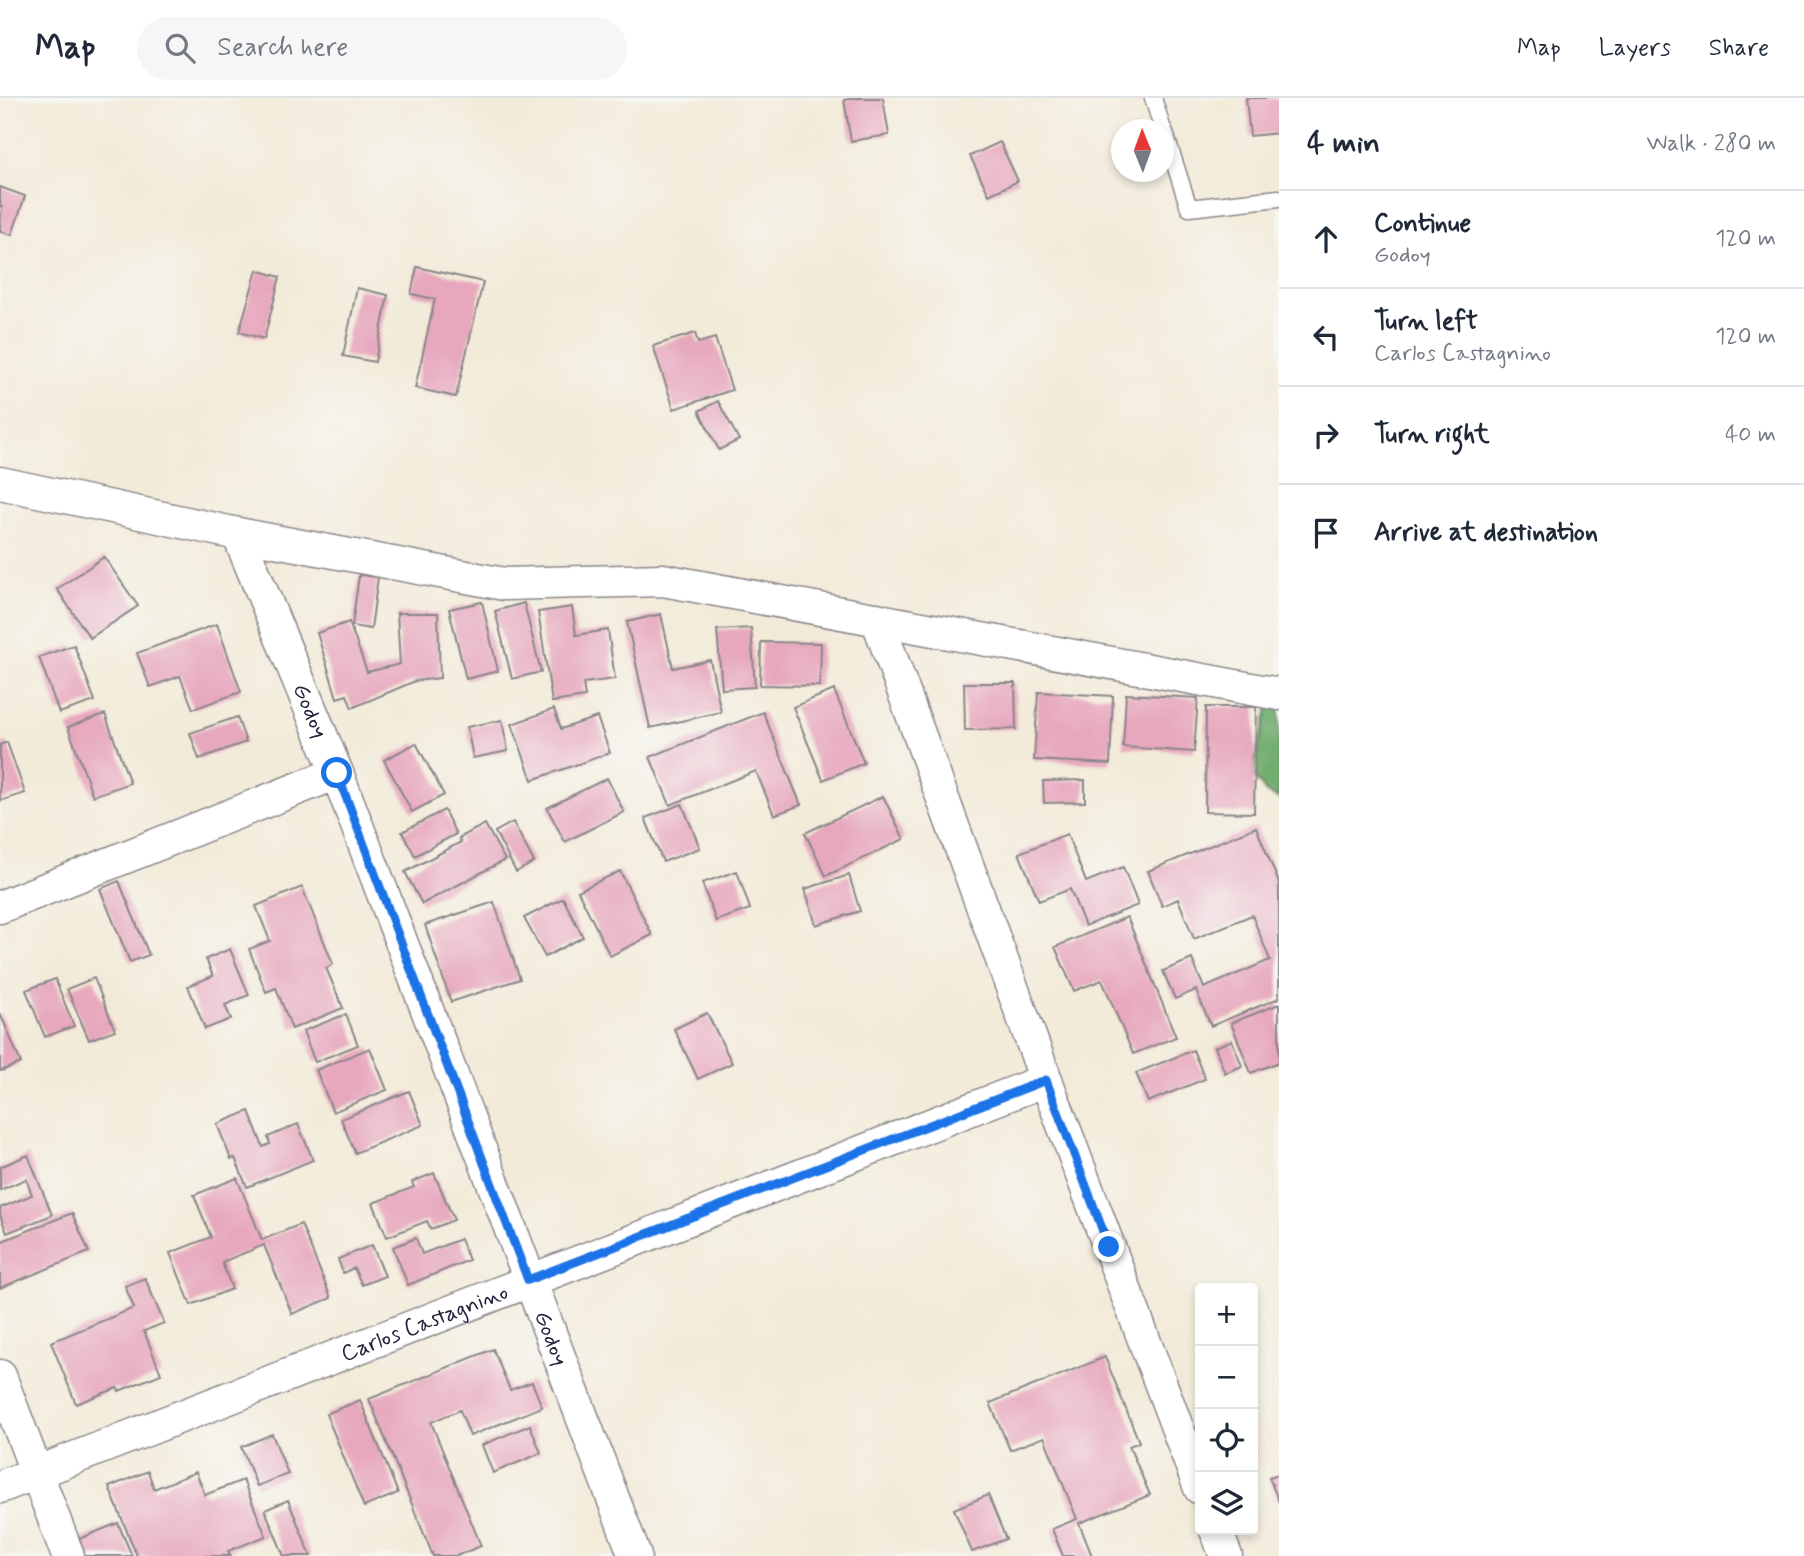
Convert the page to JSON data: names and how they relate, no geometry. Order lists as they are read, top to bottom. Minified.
{"streets":{"street":["Godoy","Carlos Castagnino"]},"crossings":[["Godoy","Carlos Castagnino"]],"north":"top","page":{"header":"Map","search":"Search here","nav":["Map","Layers","Share"],"heading":["4 min","Walk · 280 m"],"list":[["Continue","Godoy","120 m"],["Turn left","Carlos Castagnino","120 m"],["Turn right","40 m"],"Arrive at destination"],"map_buttons":["+","−"]}}
